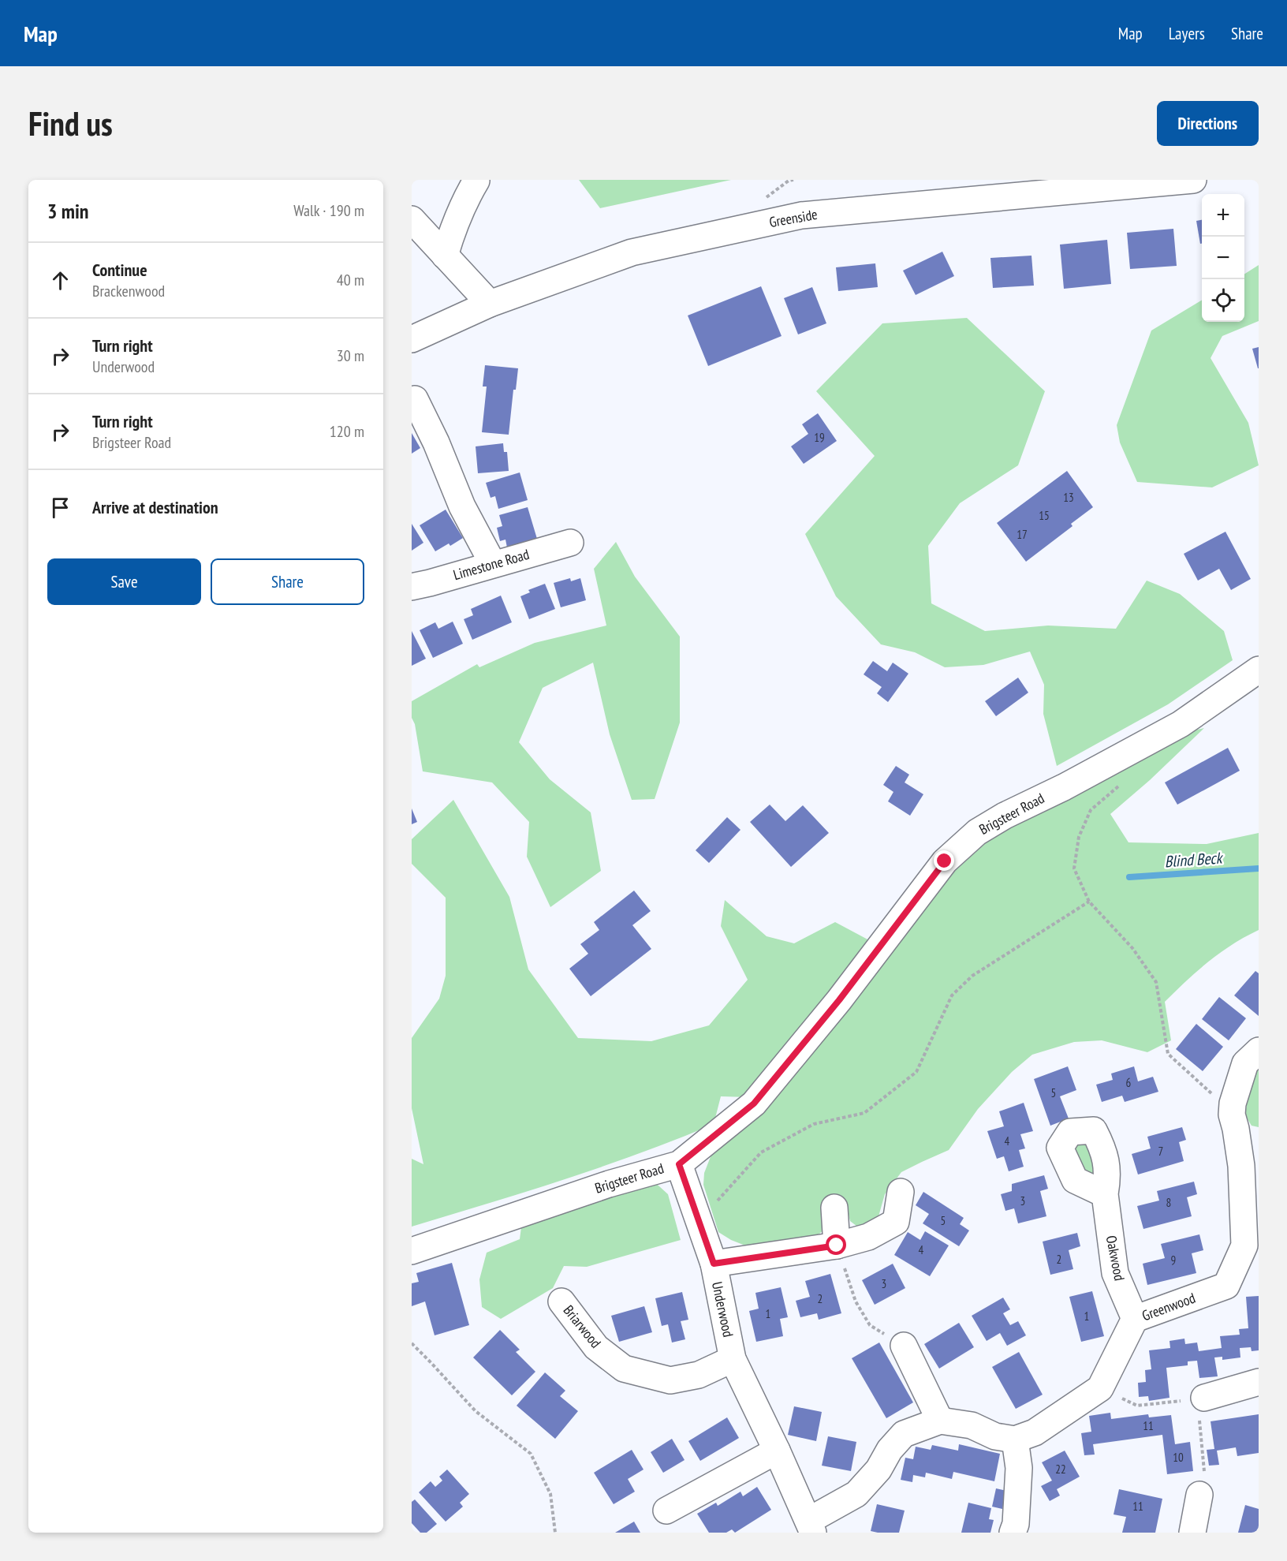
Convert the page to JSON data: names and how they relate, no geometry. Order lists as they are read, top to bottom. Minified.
{"streets":{"street":["Greenside","Limestone Road","Brigsteer Road","Oakwood","Greenwood","Underwood","Briarwood"]},"crossings":[["Brigsteer Road","Underwood"],["Oakwood","Greenwood"],["Underwood","Briarwood"]],"water":["Blind Beck"],"house_numbers":["19","13","15","17","6","5","4","7","3","8","5","4","2","9","3","2","1","1","11","10","22","11"],"page":{"header":"Map","nav":["Map","Layers","Share"],"buttons":["Directions",["Save","Share"]],"title":"Find us","heading":["3 min","Walk · 190 m"],"map_buttons":["+","−"],"list":[["Continue","Brackenwood","40 m"],["Turn right","Underwood","30 m"],["Turn right","Brigsteer Road","120 m"],"Arrive at destination"]}}
